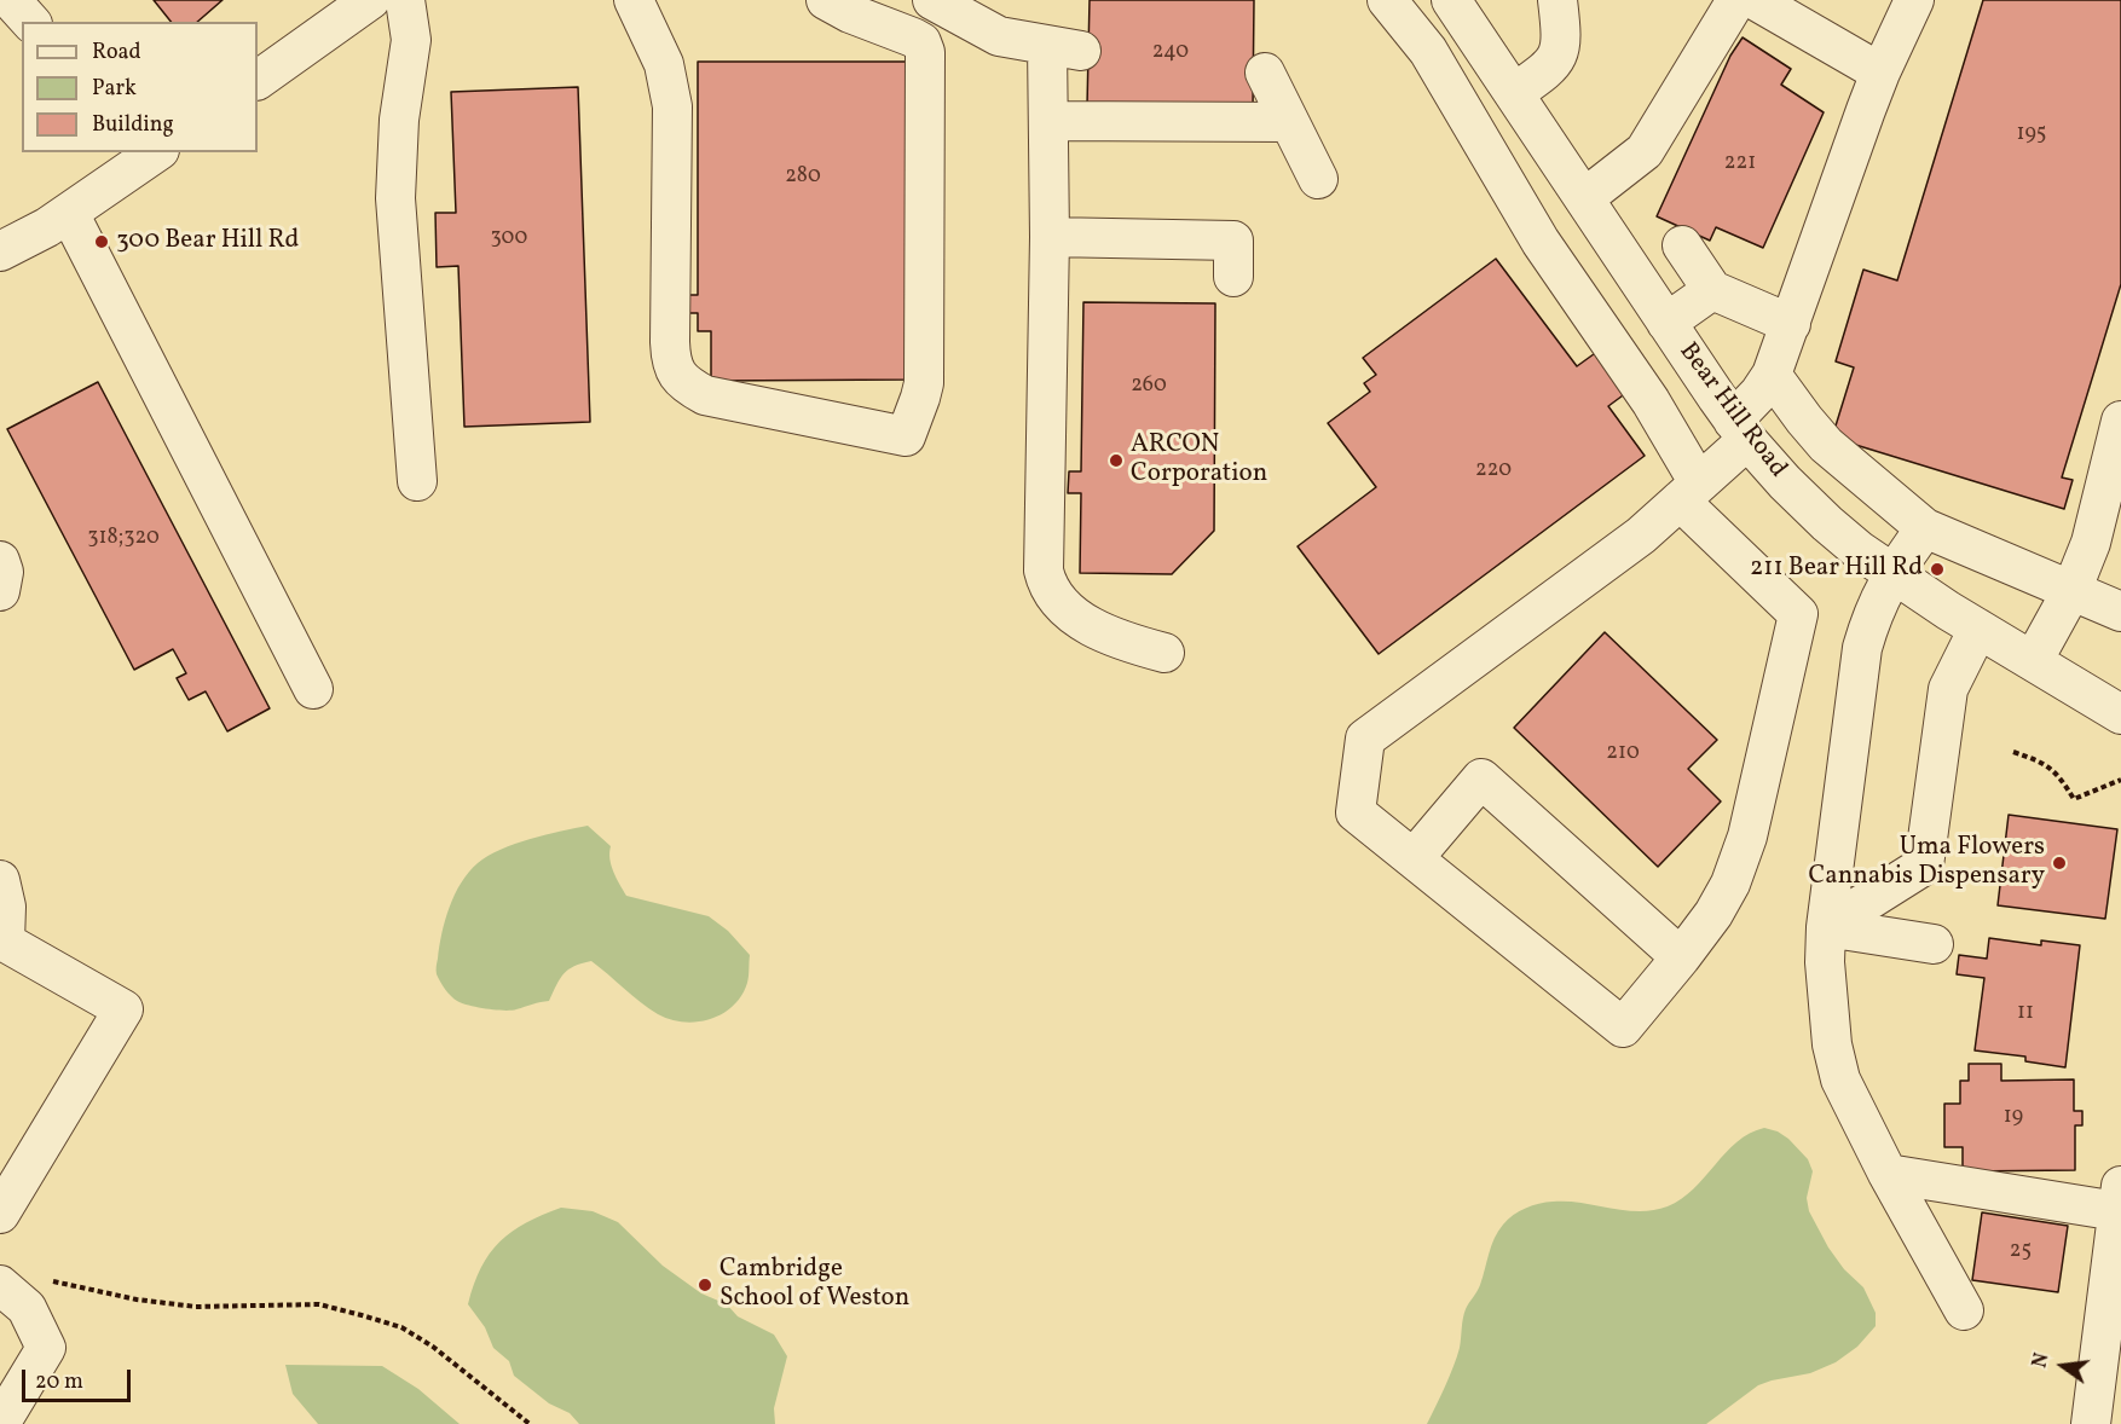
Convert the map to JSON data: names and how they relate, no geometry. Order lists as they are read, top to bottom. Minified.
{"streets":{"street":["Bear Hill Road"]},"places":["300 Bear Hill Rd","ARCON Corporation","211 Bear Hill Rd","Uma Flowers Cannabis Dispensary","Cambridge School of Weston"],"house_numbers":["240","195","221","280","300","260","220","318;320","210","11","19","25"],"legend":["Road","Park","Building"],"scale_bar":"20 m","north":"left"}
